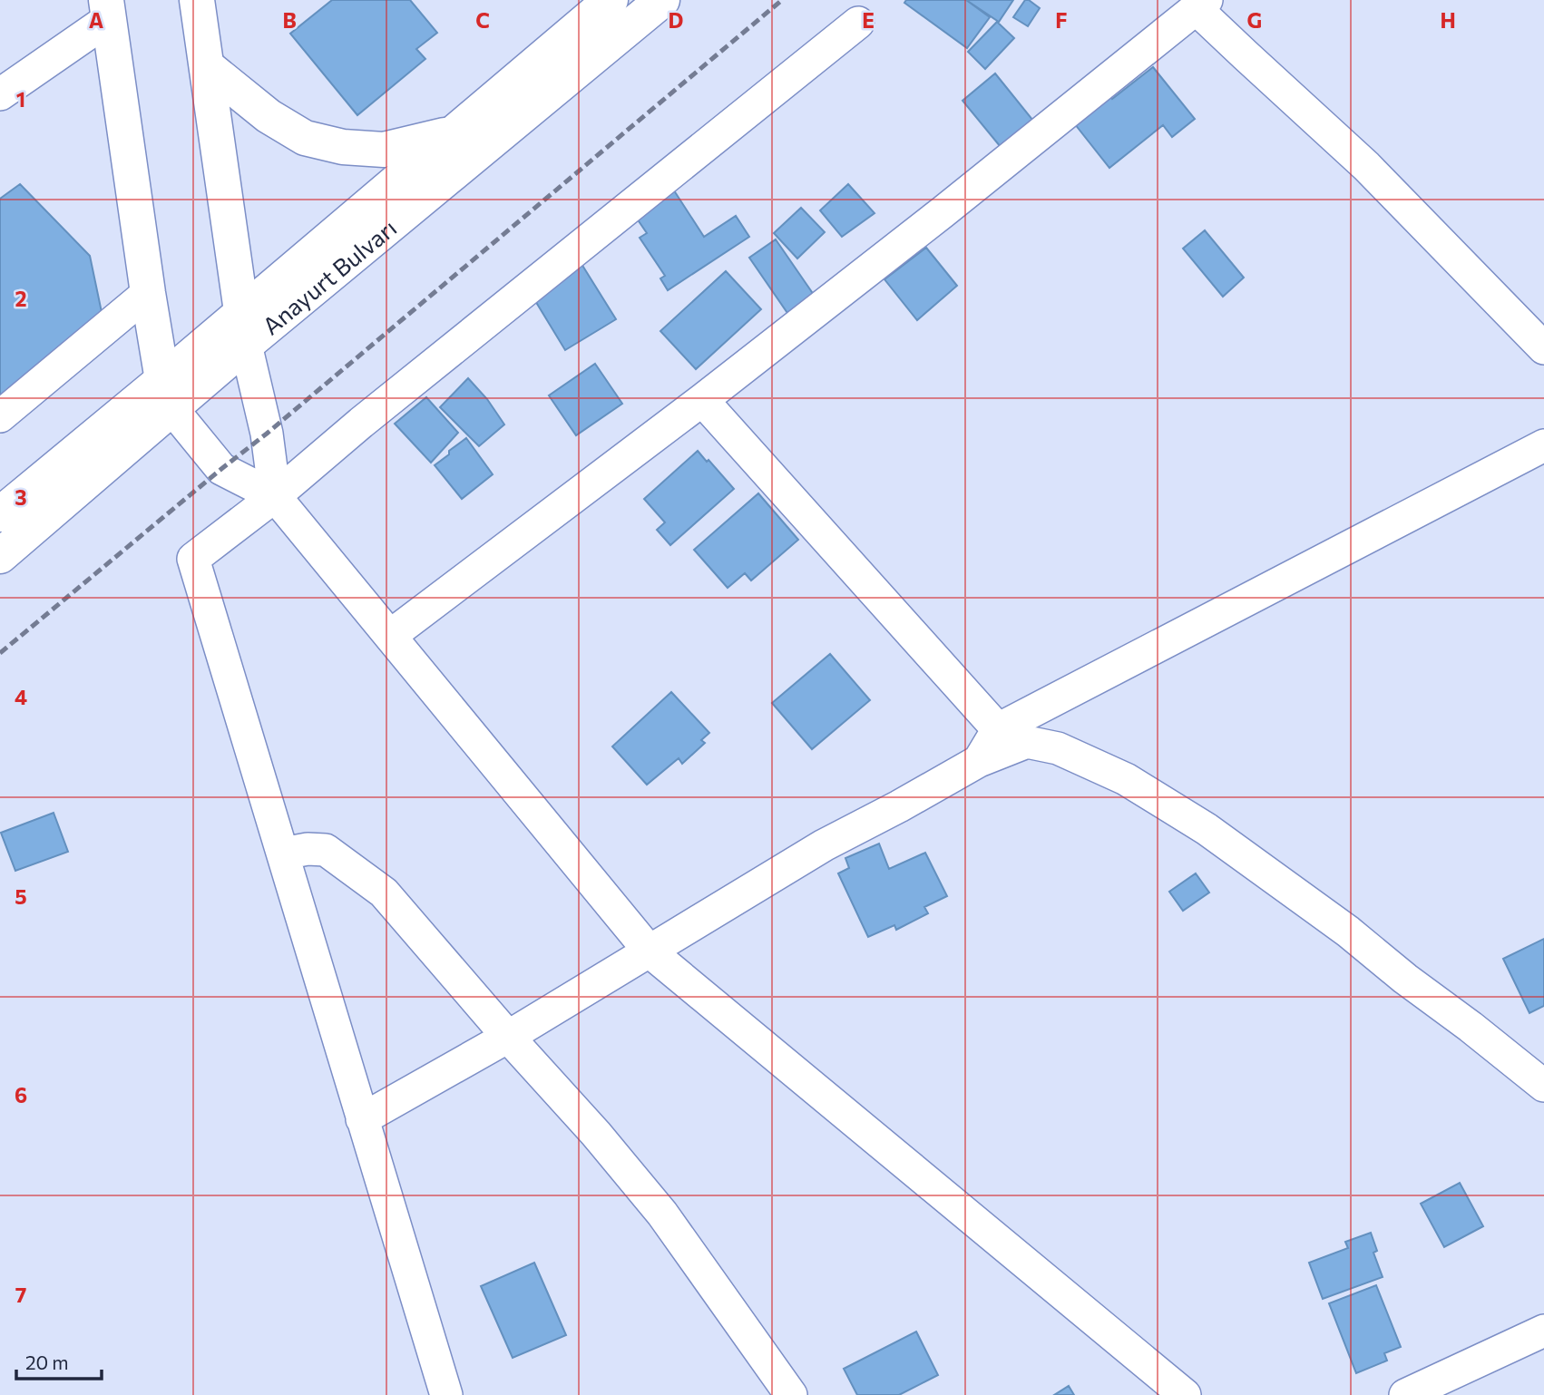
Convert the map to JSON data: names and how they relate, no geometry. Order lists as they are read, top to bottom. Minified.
{"streets":{"main road":["Anayurt Bulvarı"]},"scale_bar":"20 m","grid":{"columns":["A","B","C","D","E","F","G","H"],"rows":["1","2","3","4","5","6","7"]}}
